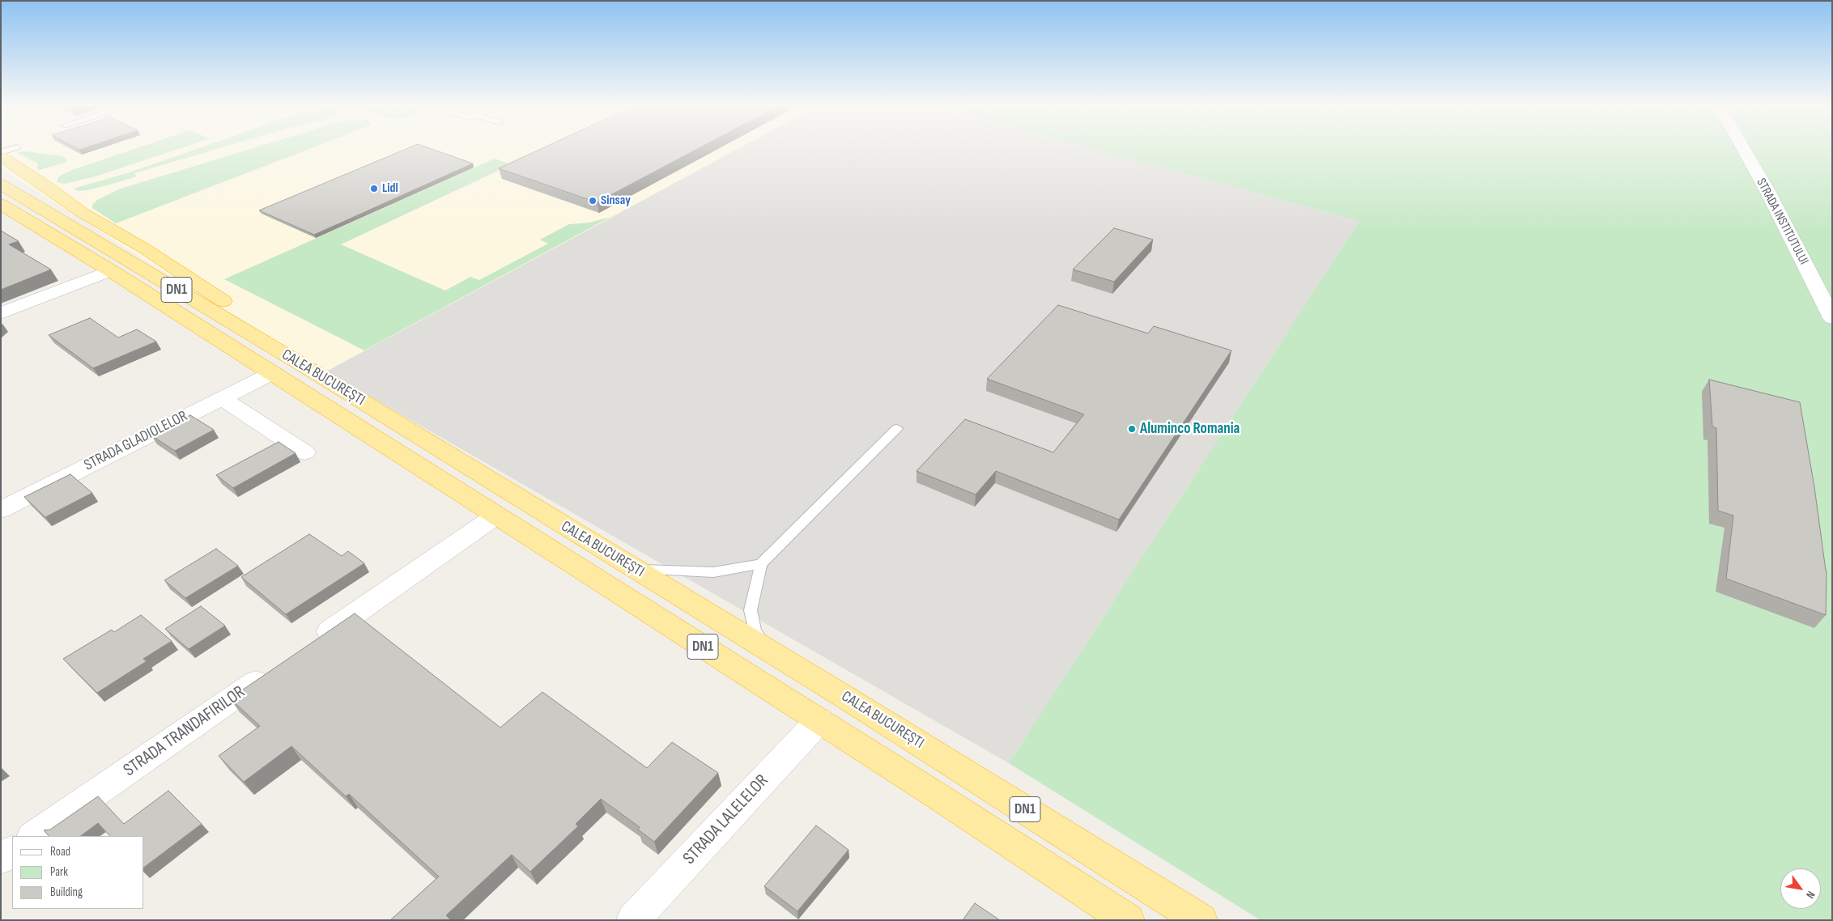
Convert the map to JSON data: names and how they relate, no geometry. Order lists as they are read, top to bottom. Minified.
{"streets":{"highway":["DN1","CALEA BUCUREȘTI"],"street":["STRADA INSTITUTULUI","STRADA GLADIOLELOR","STRADA TRANDAFIRILOR","STRADA LALELELOR"]},"crossings":[["CALEA BUCUREȘTI","STRADA GLADIOLELOR"],["CALEA BUCUREȘTI","STRADA LALELELOR"]],"places":["Lidl","Sinsay","Aluminco Romania"],"legend":["Road","Park","Building"],"north":"bottom right"}
